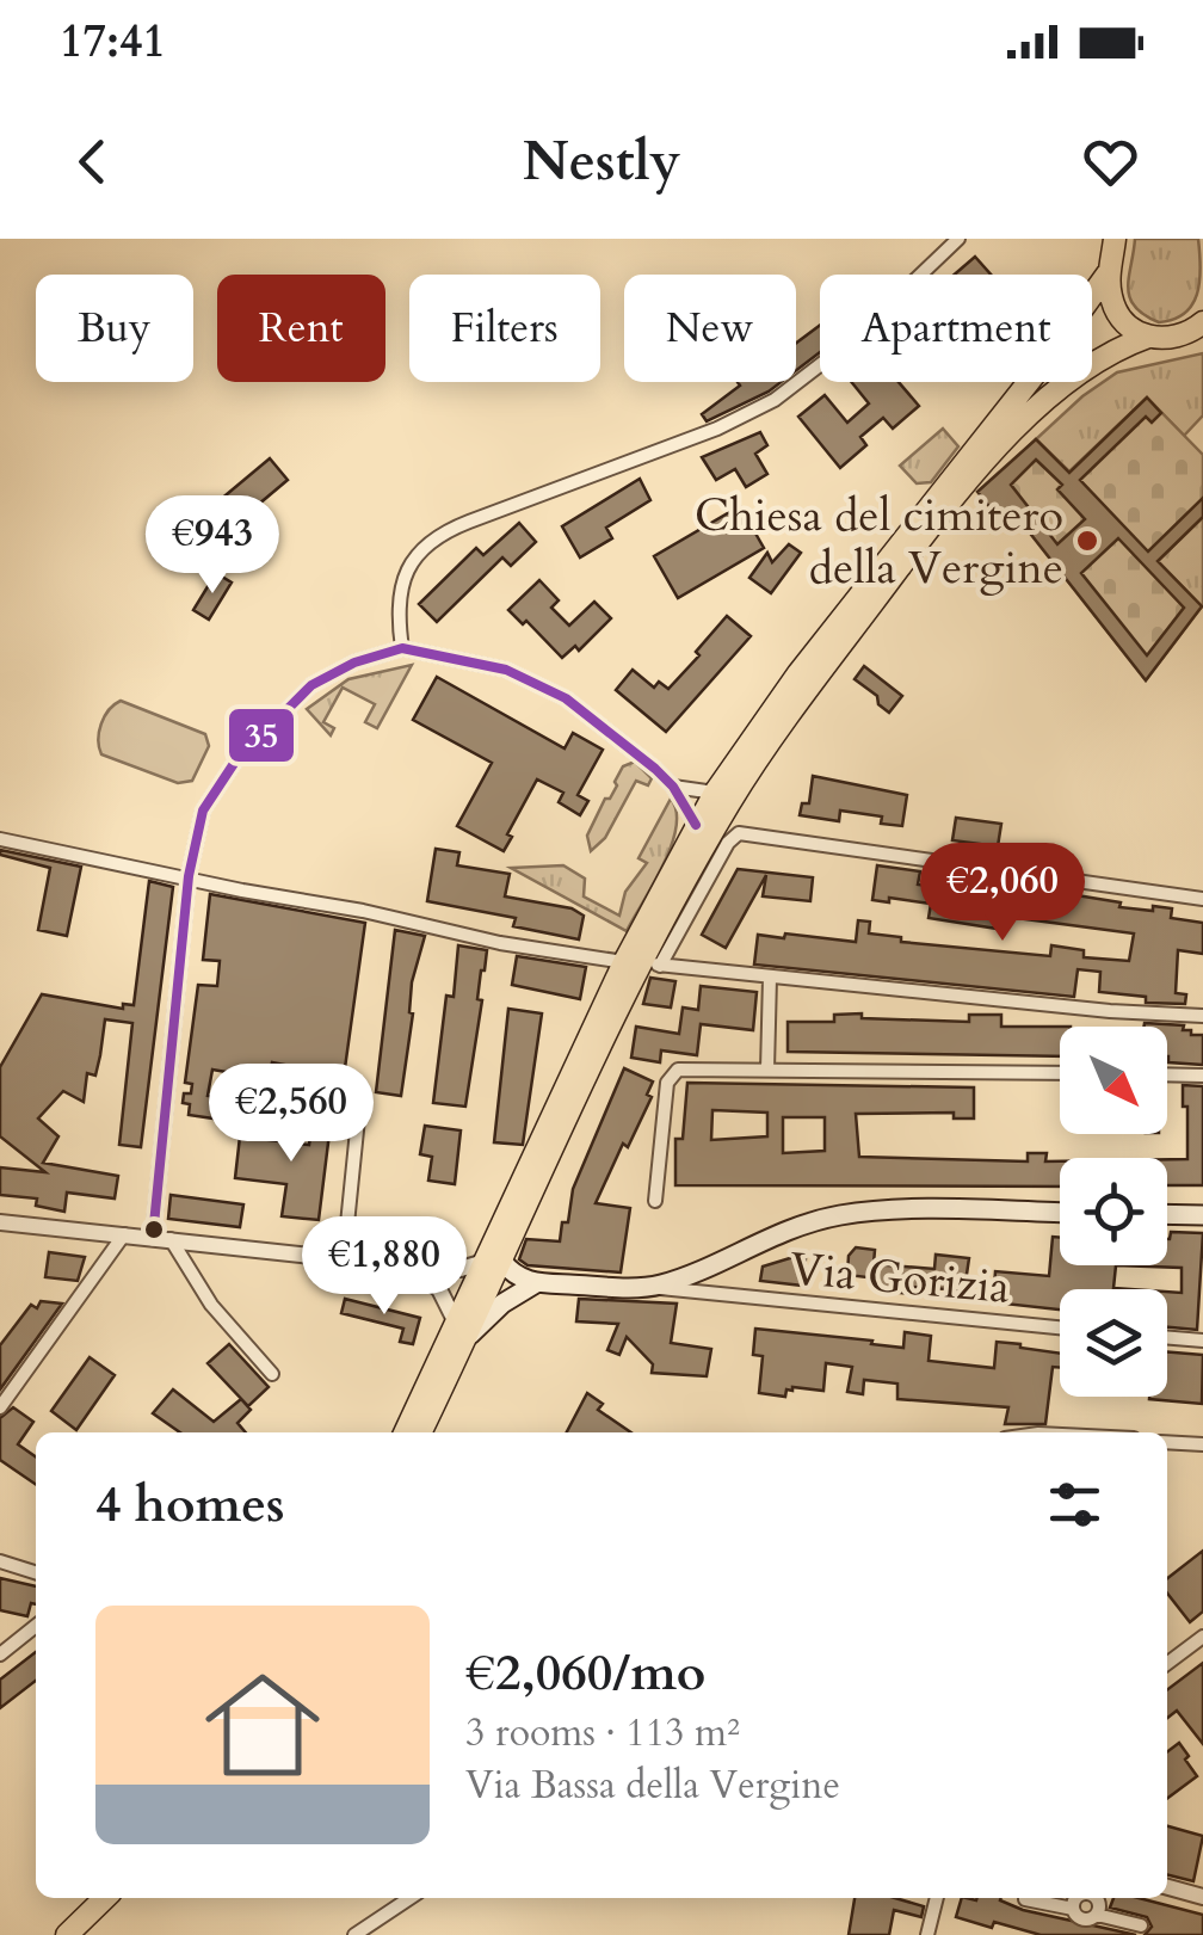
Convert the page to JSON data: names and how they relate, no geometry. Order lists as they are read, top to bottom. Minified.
{"streets":{"street":["Via Gorizia"]},"places":["Chiesa del cimitero della Vergine"],"lines":["transit line 35"],"north":"bottom right","page":{"status":"17:41","header":"Nestly","chip":["Buy","Rent","Filters","New","Apartment"],"price":["€943","€2,060","€2,560","€1,880"],"heading":"4 homes","list":[{"name":"€2,060/mo","note":"3 rooms · 113 m² · Via Bassa della Vergine"}]}}
